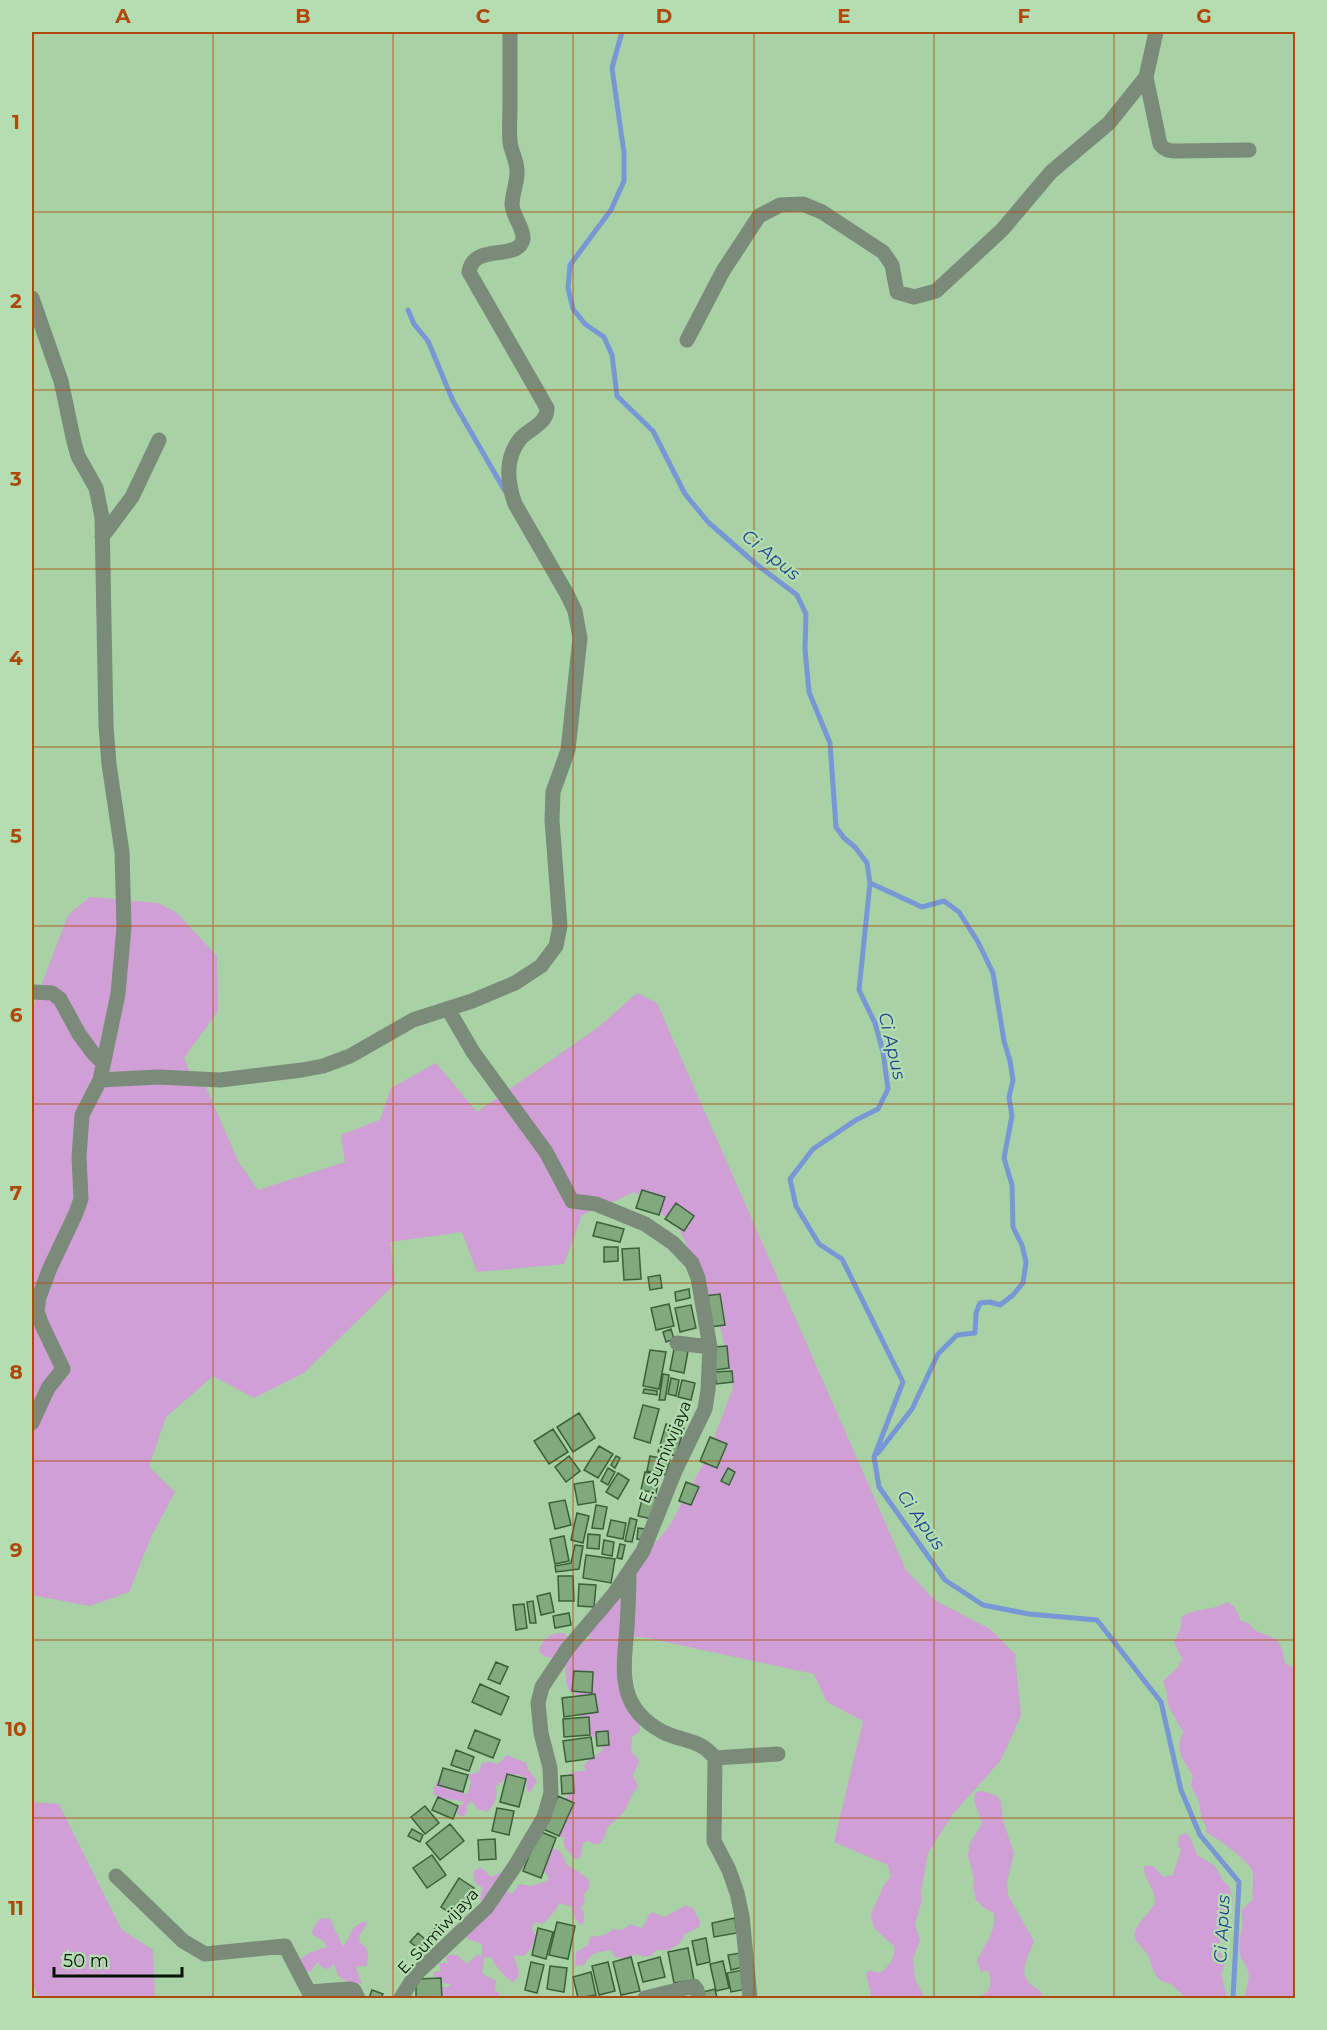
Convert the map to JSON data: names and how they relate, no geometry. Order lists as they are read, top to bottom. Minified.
{"streets":{"street":["E. Sumiwijaya"]},"water":["Ci Apus"],"scale_bar":"50 m","grid":{"columns":["A","B","C","D","E","F","G"],"rows":["1","2","3","4","5","6","7","8","9","10","11"]}}
